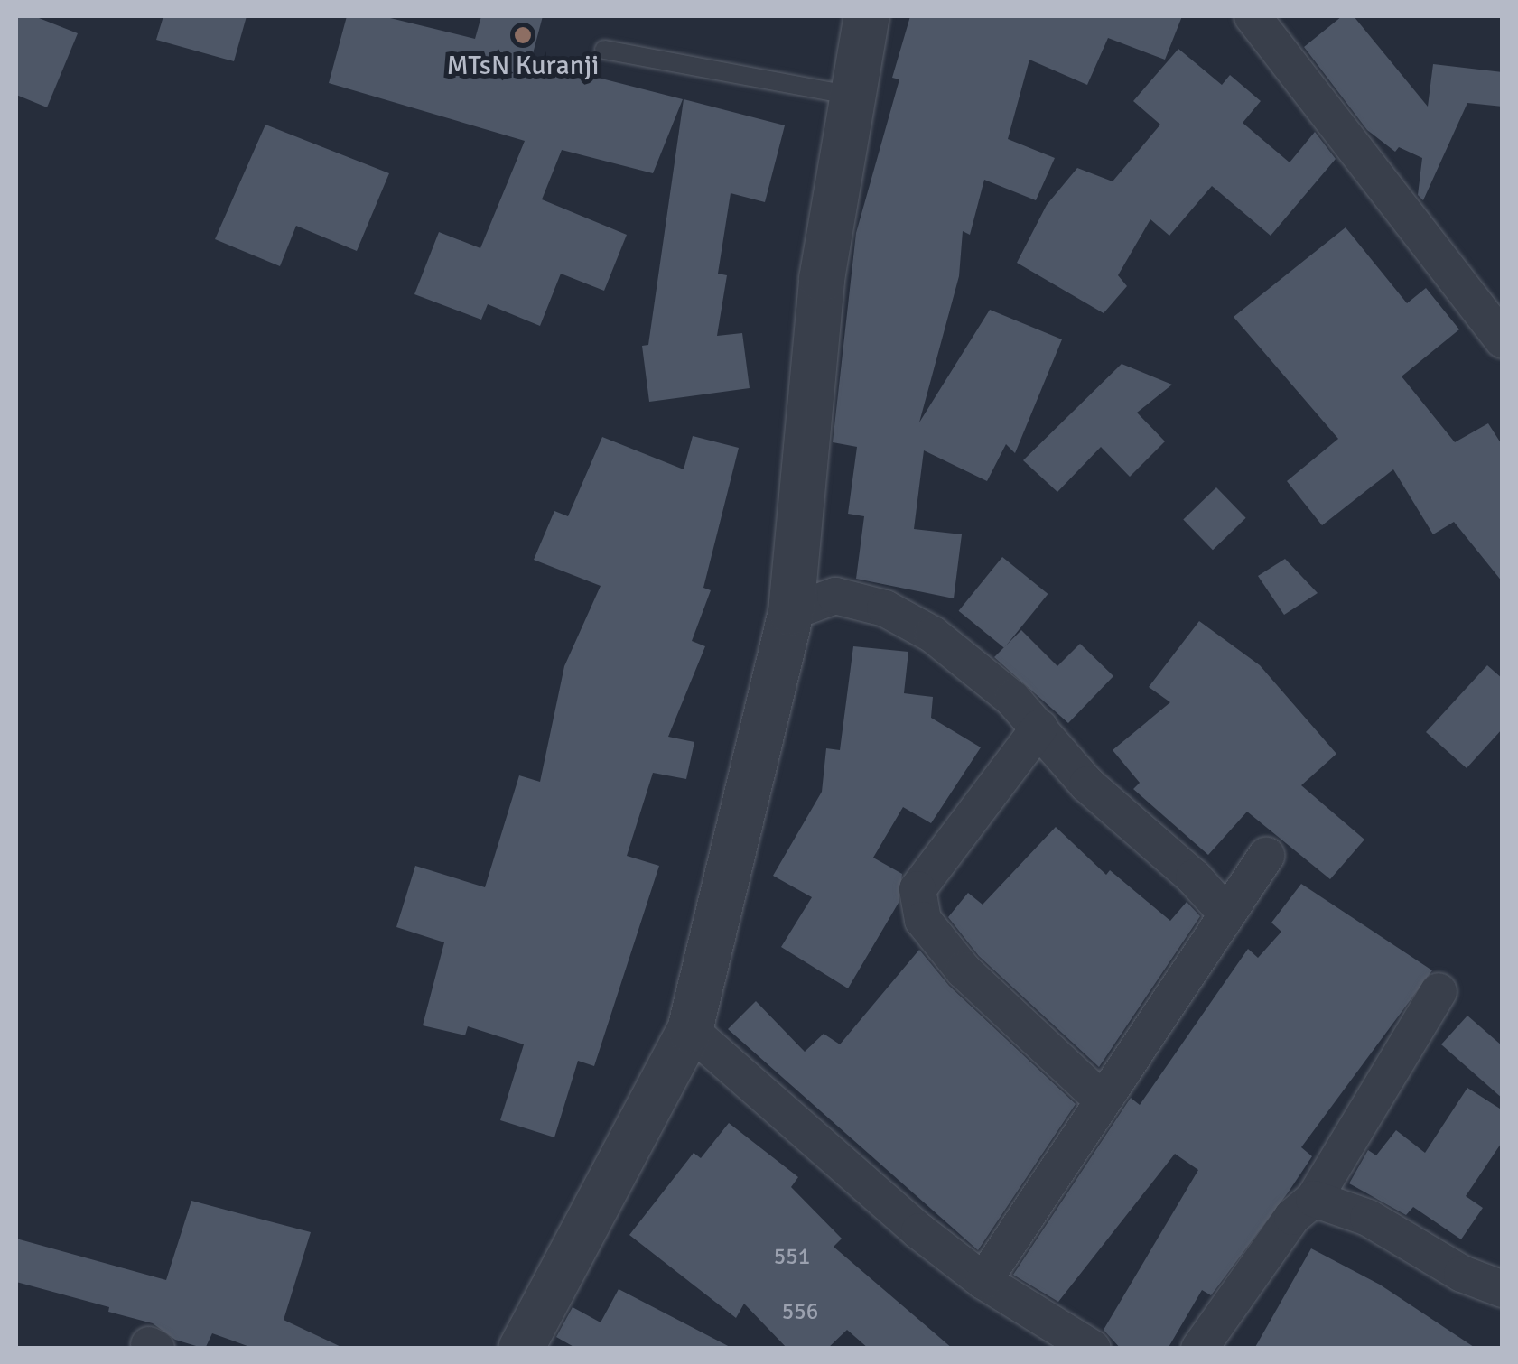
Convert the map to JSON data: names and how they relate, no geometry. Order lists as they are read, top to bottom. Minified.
{"places":["MTsN Kuranji"],"house_numbers":["551","556"]}
